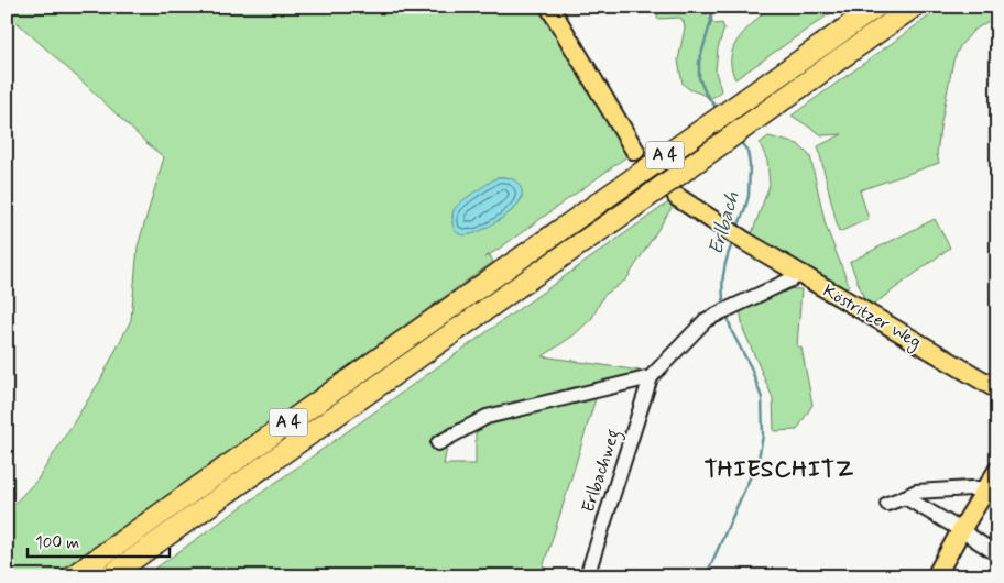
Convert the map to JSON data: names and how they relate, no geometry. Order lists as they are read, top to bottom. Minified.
{"streets":{"highway":["A 4"],"main road":["Köstritzer Weg"],"street":["Erlbachweg"]},"districts":["THIESCHITZ"],"water":["Erlbach"],"scale_bar":"100 m"}
